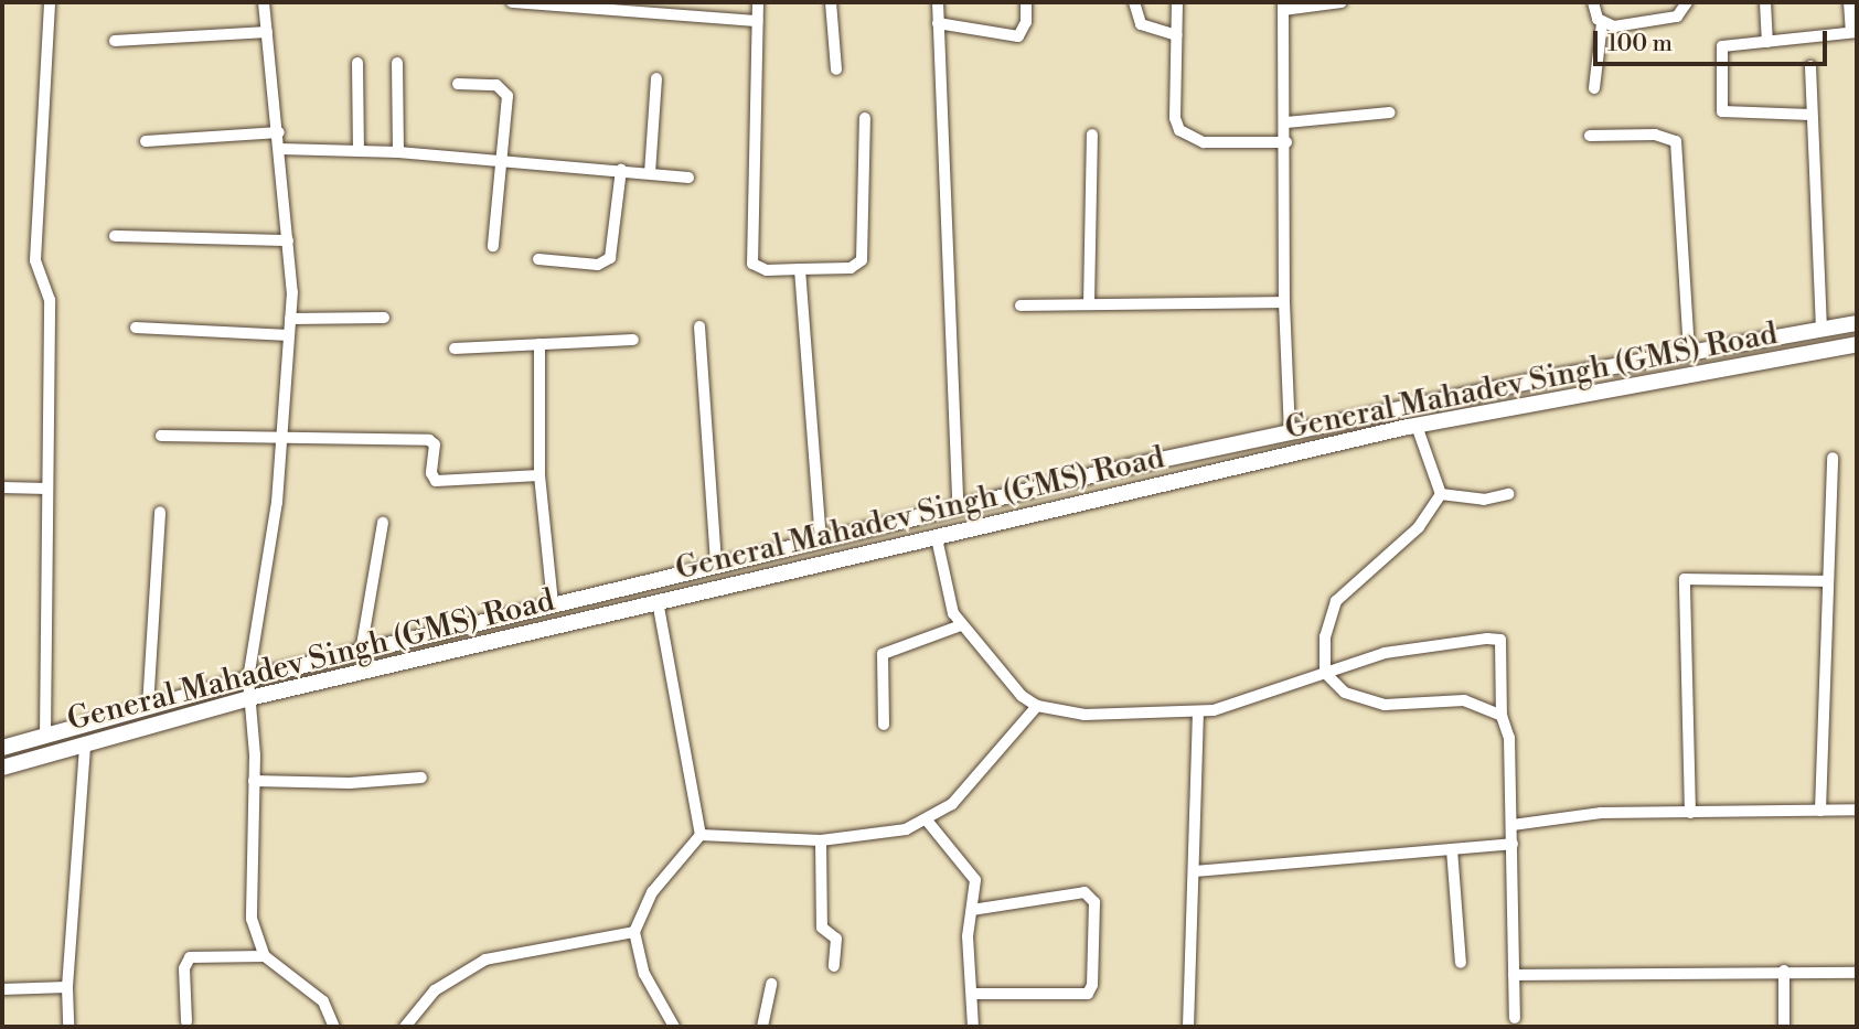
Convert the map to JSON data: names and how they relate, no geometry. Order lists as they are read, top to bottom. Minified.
{"streets":{"street":["General Mahadev Singh (GMS) Road"]},"scale_bar":"100 m"}
